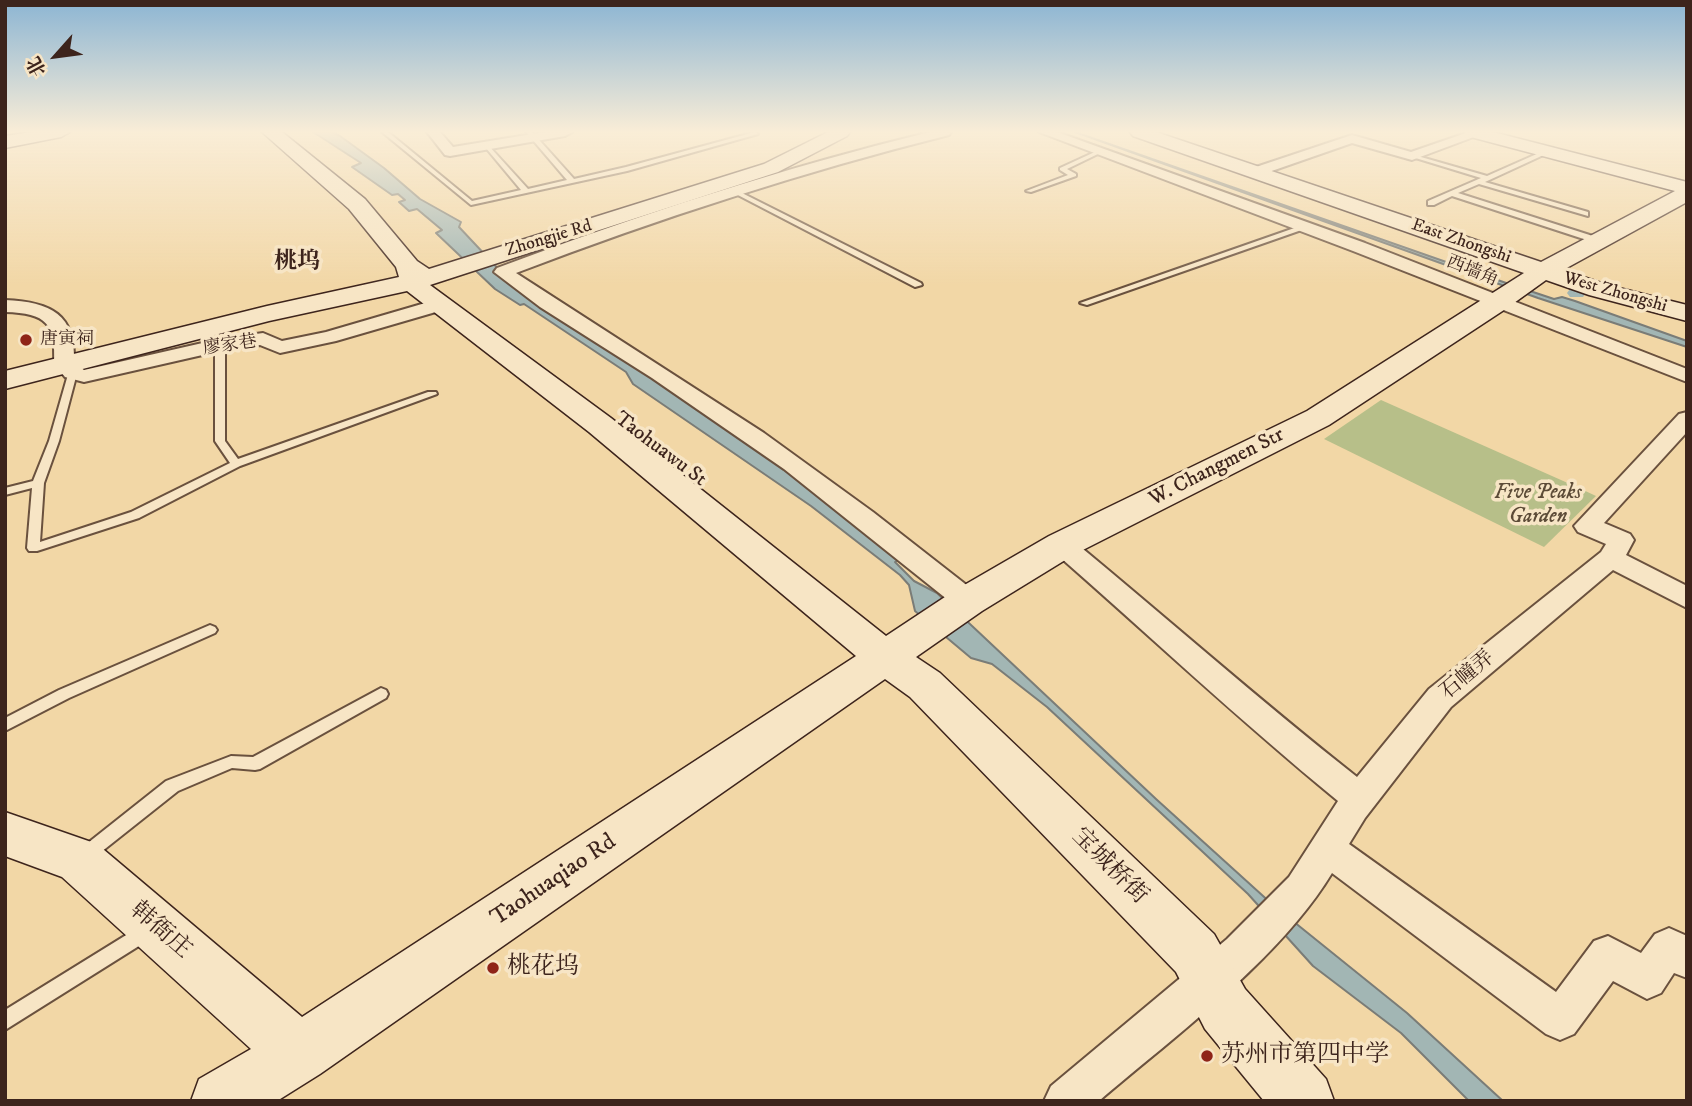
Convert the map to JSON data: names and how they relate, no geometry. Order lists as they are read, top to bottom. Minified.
{"streets":{"main road":["Zhongjie Rd","East Zhongshi","West Zhongshi","廖家巷","Taohuawu St","W. Changmen Str","宝城桥街","Taohuaqiao Rd","韩衙庄"],"street":["西墙角","石幢弄"]},"crossings":[["Zhongjie Rd","廖家巷"],["Zhongjie Rd","Taohuawu St"],["East Zhongshi","West Zhongshi"],["East Zhongshi","W. Changmen Str"],["西墙角","W. Changmen Str"],["West Zhongshi","W. Changmen Str"],["廖家巷","Taohuawu St"],["Taohuawu St","W. Changmen Str"],["Taohuawu St","宝城桥街"],["Taohuawu St","Taohuaqiao Rd"],["W. Changmen Str","宝城桥街"],["W. Changmen Str","Taohuaqiao Rd"],["石幢弄","宝城桥街"],["宝城桥街","Taohuaqiao Rd"],["Taohuaqiao Rd","韩衙庄"]],"districts":["桃坞"],"parks":["Five Peaks Garden"],"places":["唐寅祠","桃花坞","苏州市第四中学"],"north":"bottom left"}
